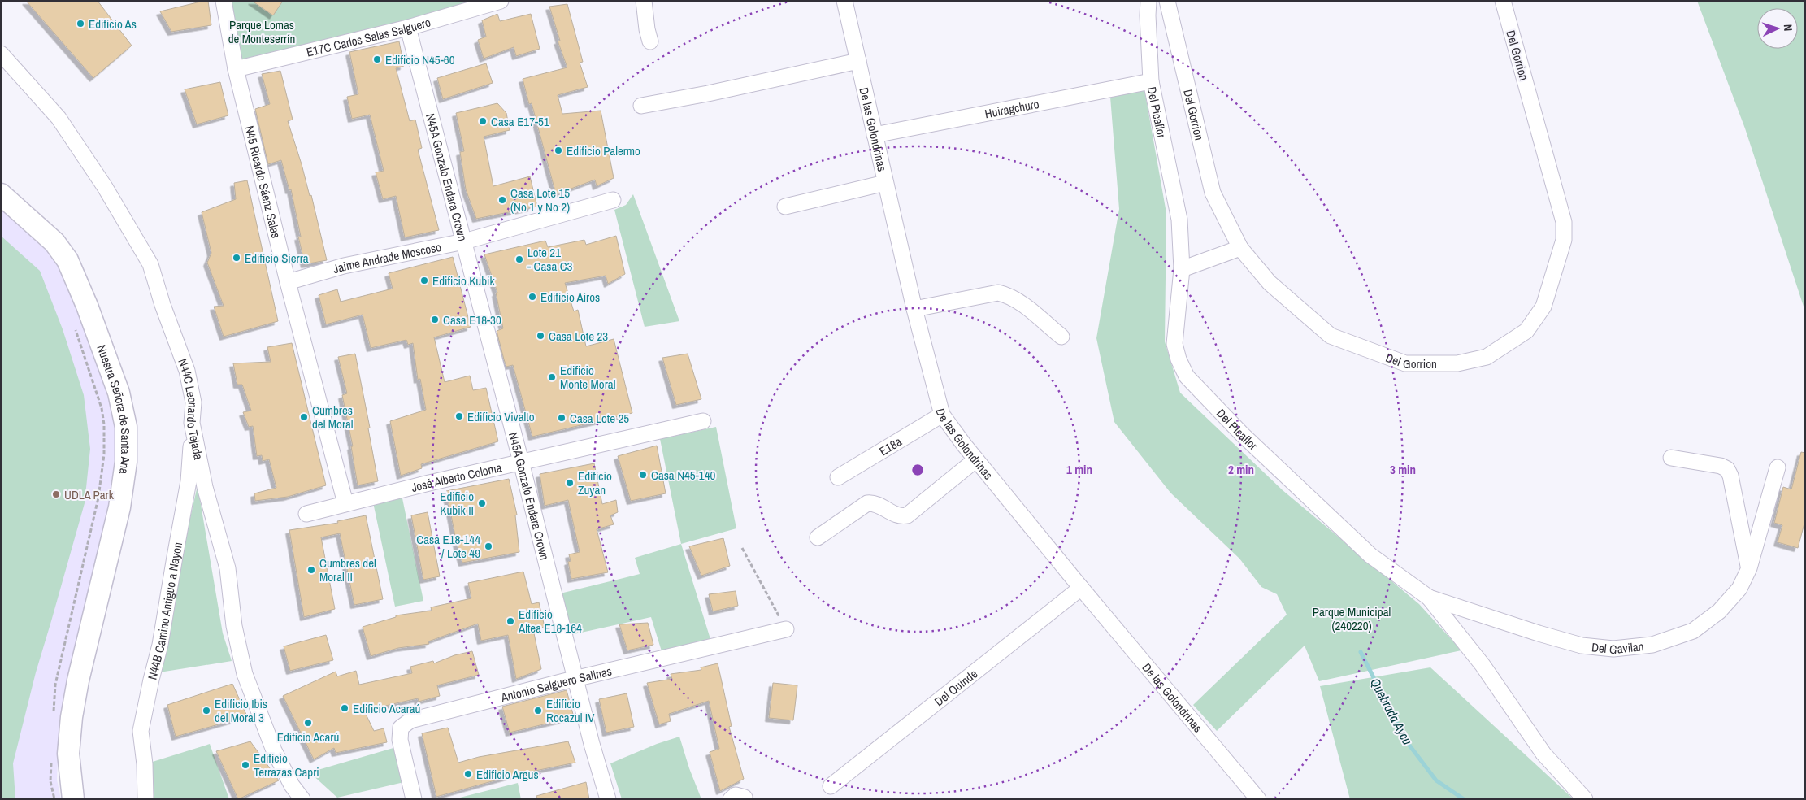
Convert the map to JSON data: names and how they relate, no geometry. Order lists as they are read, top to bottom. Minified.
{"streets":{"street":["E17C Carlos Salas Salguero","Del Gorrion","Huiragchuro","Del Picaflor","De las Golondrinas","N45A Gonzalo Endara Crown","N45 Ricardo Sáenz Salas","Jaime Andrade Moscoso","N44C Leonardo Tejada","Nuestra Señora de Santa Ana","E18a","José Alberto Coloma","N44B Camino Antiguo a Nayon","Del Gavilan","Antonio Salguero Salinas","Del Quinde"]},"crossings":[["E17C Carlos Salas Salguero","N45A Gonzalo Endara Crown"],["E17C Carlos Salas Salguero","N45 Ricardo Sáenz Salas"],["Huiragchuro","Del Picaflor"],["Huiragchuro","De las Golondrinas"],["Del Picaflor","Del Gavilan"],["De las Golondrinas","E18a"],["De las Golondrinas","Del Quinde"],["N45A Gonzalo Endara Crown","Jaime Andrade Moscoso"],["N45A Gonzalo Endara Crown","José Alberto Coloma"],["N45A Gonzalo Endara Crown","Antonio Salguero Salinas"],["N45 Ricardo Sáenz Salas","Jaime Andrade Moscoso"],["N45 Ricardo Sáenz Salas","José Alberto Coloma"],["N44C Leonardo Tejada","N44B Camino Antiguo a Nayon"]],"water":["Quebrada Aycu"],"parks":["Parque Lomas de Monteserrín","Parque Municipal (240220)"],"places":["Edificio As","Edificio N45-60","Casa E17-51","Edificio Palermo","Casa Lote 15 (No 1 y No 2)","Edificio Sierra","Lote 21 - Casa C3","Edificio Kubik","Edificio Airos","Casa E18-30","Casa Lote 23","Edificio Monte Moral","Edificio Vivalto","Cumbres del Moral","Casa Lote 25","Casa N45-140","Edificio Zuyan","UDLA Park","Edificio Kubik II","Casa E18-144 / Lote 49","Cumbres del Moral II","Edificio Altea E18-164","Edificio Acaraú","Edificio Ibis del Moral 3","Edificio Rocazul IV","Edificio Acarú","Edificio Terrazas Capri","Edificio Argus"],"north":"right","rings":["1 min","2 min","3 min"]}
